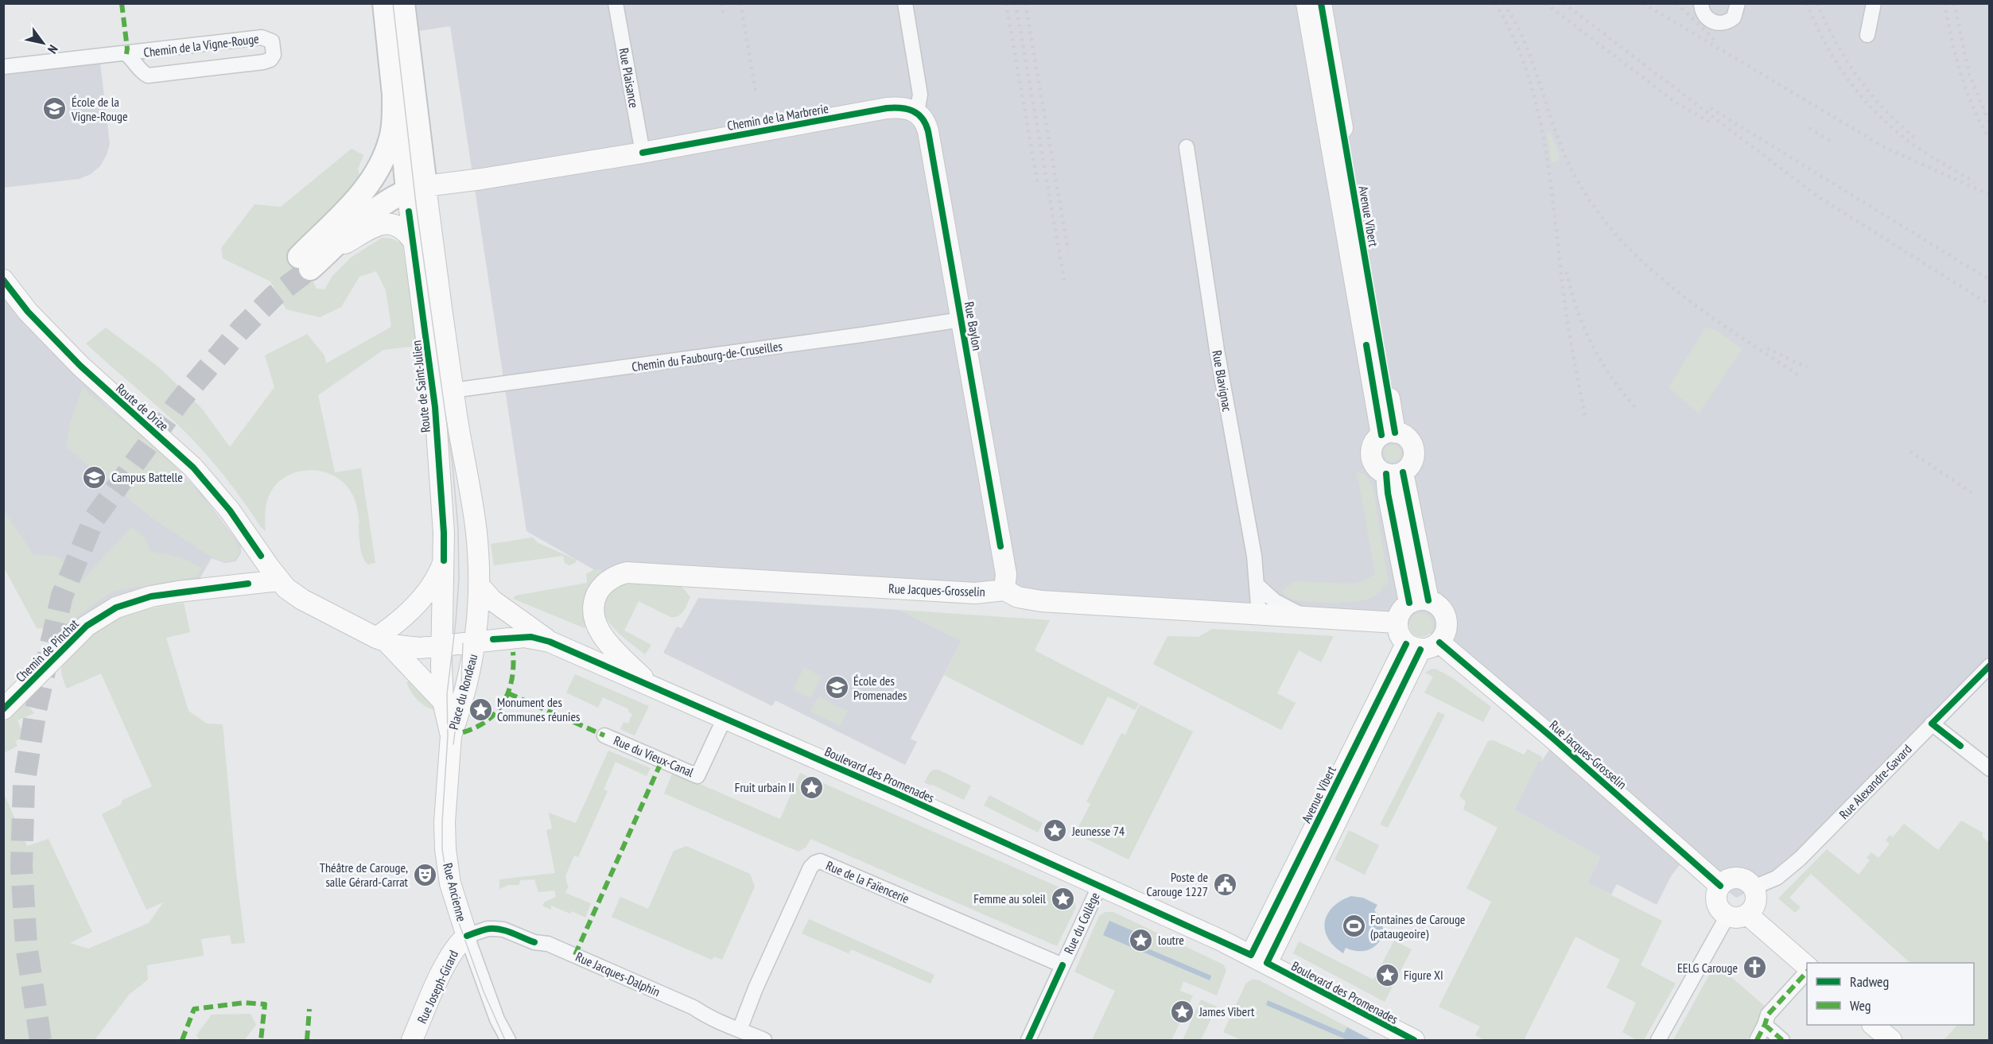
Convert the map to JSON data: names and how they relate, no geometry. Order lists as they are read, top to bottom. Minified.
{"streets":{"main road":["Chemin de la Marbrerie","Avenue Vibert","Rue Baylon","Route de Saint-Julien","Route de Drize","Rue Jacques-Grosselin","Chemin de Pinchat","Place du Rondeau","Boulevard des Promenades","Rue Ancienne","Rue Joseph-Girard"],"street":["Chemin de la Vigne-Rouge","Rue Plaisance","Chemin du Faubourg-de-Cruseilles","Rue Blavignac","Rue du Vieux-Canal","Rue Alexandre-Gavard","Rue de la Faïencerie","Rue du Collège","Rue Jacques-Dalphin"]},"crossings":[["Rue Plaisance","Chemin de la Marbrerie"],["Chemin de la Marbrerie","Rue Baylon"],["Chemin de la Marbrerie","Route de Saint-Julien"],["Avenue Vibert","Rue Jacques-Grosselin"],["Avenue Vibert","Boulevard des Promenades"],["Rue Baylon","Chemin du Faubourg-de-Cruseilles"],["Rue Baylon","Rue Jacques-Grosselin"],["Chemin du Faubourg-de-Cruseilles","Route de Saint-Julien"],["Rue Blavignac","Rue Jacques-Grosselin"],["Route de Saint-Julien","Place du Rondeau"],["Route de Drize","Chemin de Pinchat"],["Route de Drize","Place du Rondeau"],["Rue Jacques-Grosselin","Boulevard des Promenades"],["Rue Jacques-Grosselin","Rue Alexandre-Gavard"],["Place du Rondeau","Boulevard des Promenades"],["Place du Rondeau","Rue Ancienne"],["Rue du Vieux-Canal","Boulevard des Promenades"],["Boulevard des Promenades","Rue du Collège"],["Rue de la Faïencerie","Rue du Collège"],["Rue de la Faïencerie","Rue Jacques-Dalphin"],["Rue Ancienne","Rue Jacques-Dalphin"],["Rue Ancienne","Rue Joseph-Girard"],["Rue Jacques-Dalphin","Rue Joseph-Girard"]],"places":{"school or university":["École de la Vigne-Rouge","Campus Battelle","École des Promenades"],"place":["Monument des Communes réunies","Fruit urbain II","Jeunesse 74","Femme au soleil","loutre","Figure XI","James Vibert"],"theatre":["Théâtre de Carouge, salle Gérard-Carrat"],"public building":["Poste de Carouge 1227"],"sports":["Fontaines de Carouge (pataugeoire)"],"church":["EELG Carouge"]},"legend":["Radweg","Weg"],"north":"bottom right"}
